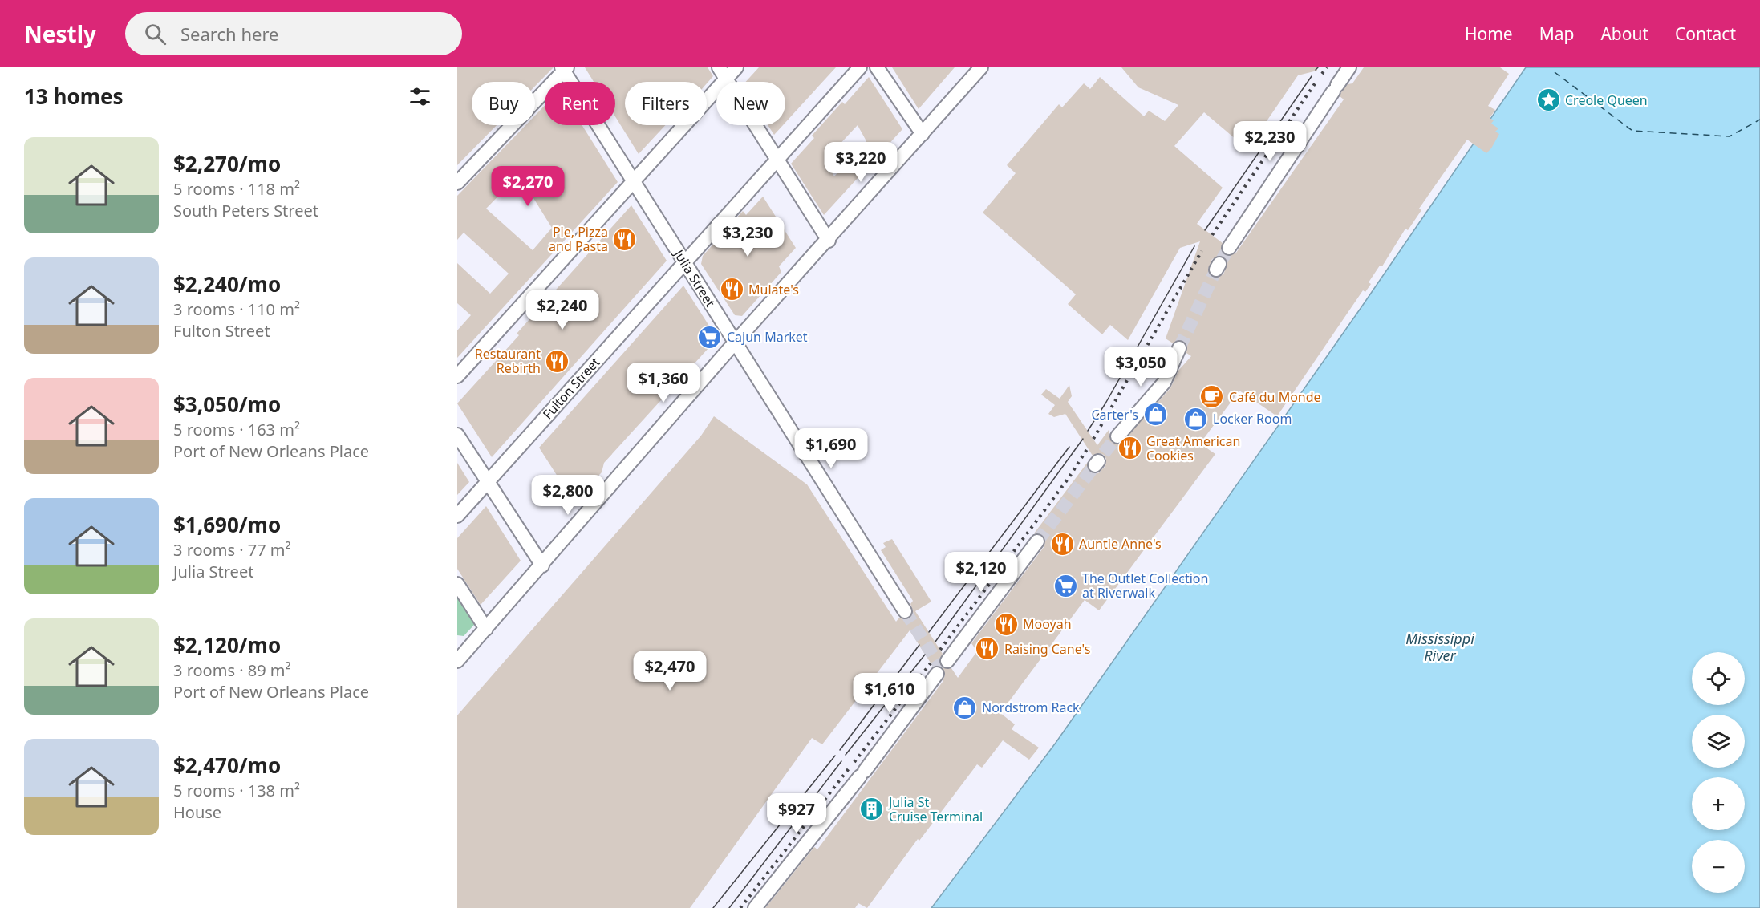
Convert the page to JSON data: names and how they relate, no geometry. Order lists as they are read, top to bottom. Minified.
{"streets":{"street":["Julia Street","Fulton Street"]},"crossings":[["Julia Street","Fulton Street"]],"water":["Mississippi River"],"places":{"place":["Creole Queen"],"restaurant":["Pie, Pizza and Pasta","Mulate's","Restaurant Rebirth","Great American Cookies","Auntie Anne's","Mooyah","Raising Cane's"],"supermarket":["Cajun Market","The Outlet Collection at Riverwalk"],"cafe":["Café du Monde"],"shop":["Carter's","Locker Room","Nordstrom Rack"],"building":["Julia St Cruise Terminal"]},"page":{"header":"Nestly","search":"Search here","nav":["Home","Map","About","Contact"],"heading":"13 homes","chip":["Buy","Rent","Filters","New"],"price":["$2,230","$3,220","$2,270","$3,230","$2,240","$3,050","$1,360","$1,690","$2,800","$2,120","$2,470","$1,610","$927"],"list":[{"name":"$2,270/mo","note":"5 rooms · 118 m² · South Peters Street"},{"name":"$2,240/mo","note":"3 rooms · 110 m² · Fulton Street"},{"name":"$3,050/mo","note":"5 rooms · 163 m² · Port of New Orleans Place"},{"name":"$1,690/mo","note":"3 rooms · 77 m² · Julia Street"},{"name":"$2,120/mo","note":"3 rooms · 89 m² · Port of New Orleans Place"},{"name":"$2,470/mo","note":"5 rooms · 138 m² · House"}],"map_buttons":["+","−"]}}
